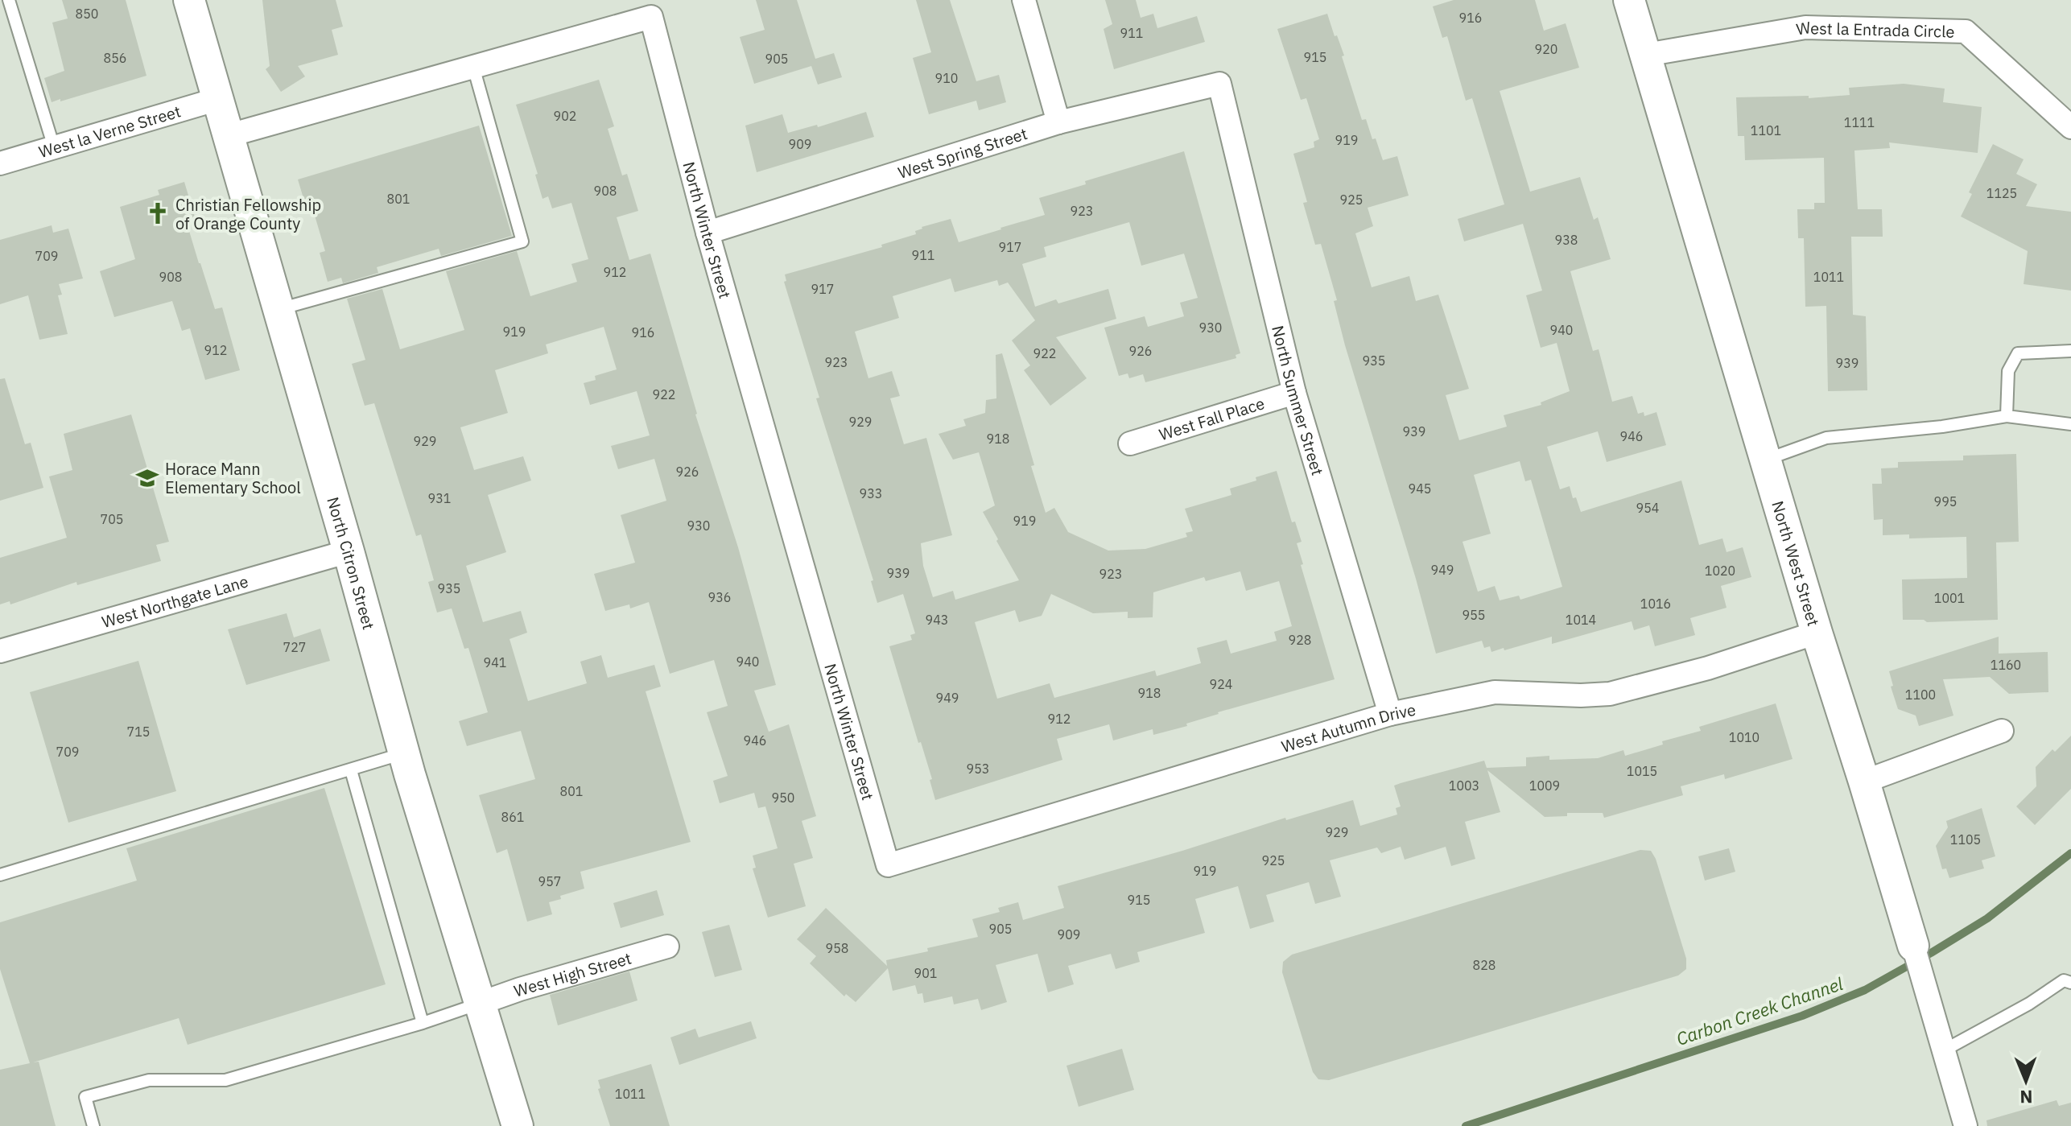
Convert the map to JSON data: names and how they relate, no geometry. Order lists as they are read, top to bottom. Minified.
{"streets":{"street":["West la Entrada Circle","West la Verne Street","West Spring Street","North Winter Street","North Summer Street","West Fall Place","North Citron Street","North West Street","West Northgate Lane","West Autumn Drive","West High Street"]},"crossings":[["West la Entrada Circle","North West Street"],["West la Verne Street","North Citron Street"],["West Spring Street","North Winter Street"],["West Spring Street","North Summer Street"],["North Winter Street","North Citron Street"],["North Winter Street","West Autumn Drive"],["North Summer Street","West Fall Place"],["North Summer Street","West Autumn Drive"],["North Citron Street","West Northgate Lane"],["North Citron Street","West High Street"],["North West Street","West Autumn Drive"]],"water":["Carbon Creek Channel"],"places":{"church":["Christian Fellowship of Orange County"],"school or university":["Horace Mann Elementary School"]},"house_numbers":["850","916","911","920","915","856","905","910","902","1111","1101","919","909","908","1125","801","925","923","938","917","911","709","912","908","1011","917","930","940","919","916","912","926","922","935","923","939","922","929","939","946","918","929","926","945","933","931","995","954","705","919","930","949","1020","939","923","935","936","1001","1016","955","943","1014","928","727","940","941","1160","924","918","1100","949","912","715","1010","946","709","953","1015","1003","1009","801","950","861","929","1105","925","919","957","915","905","909","958","828","901","1011"],"north":"bottom"}
